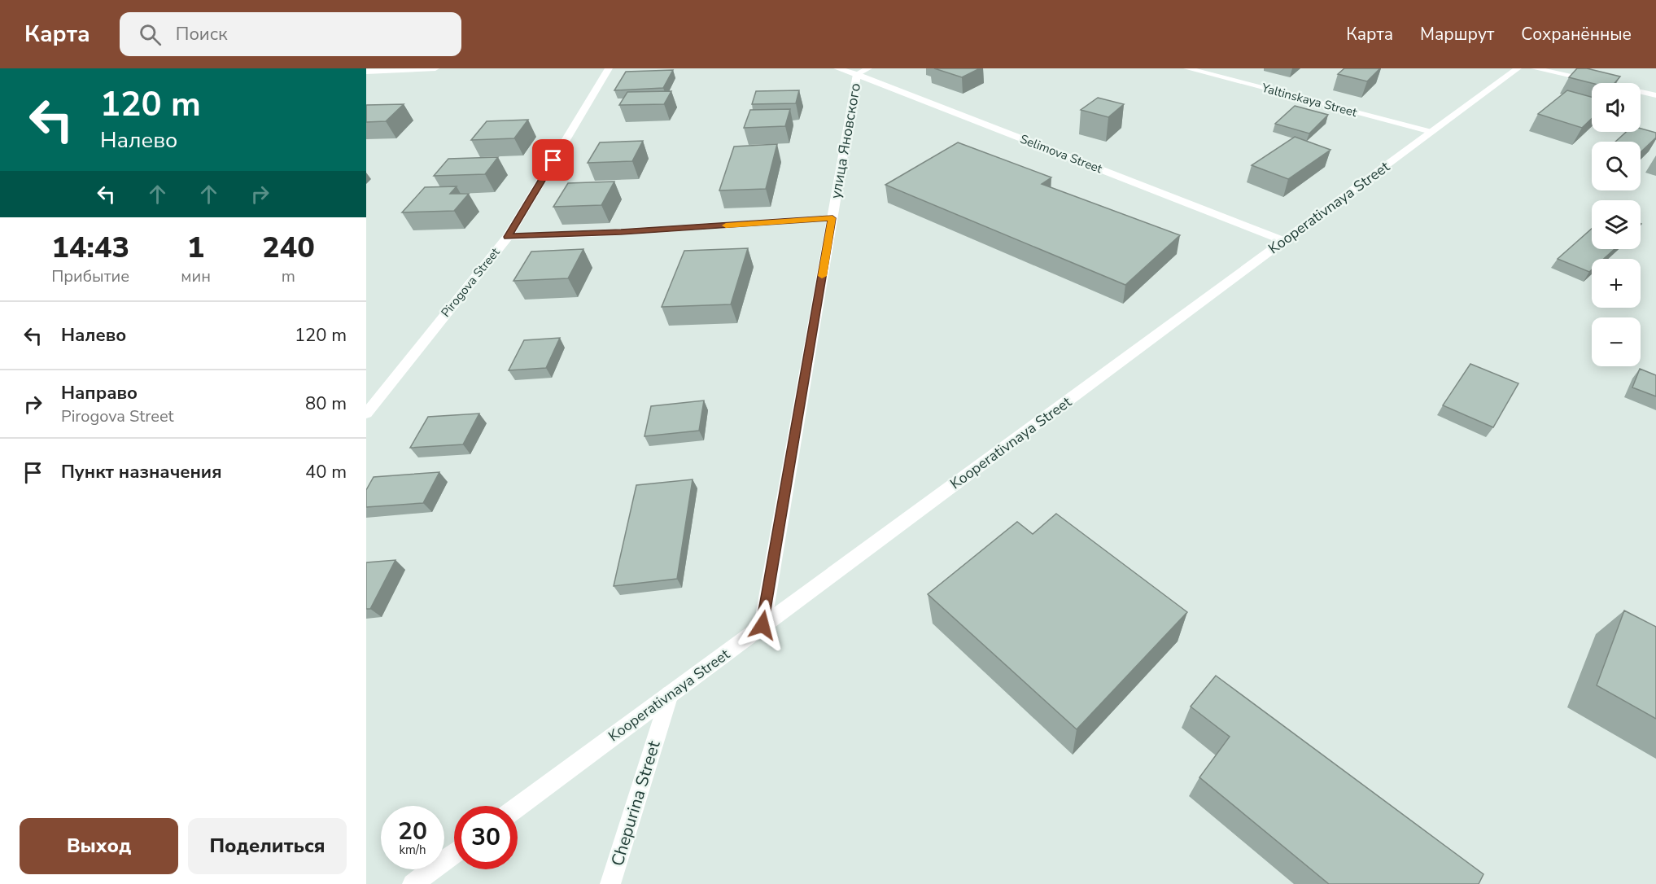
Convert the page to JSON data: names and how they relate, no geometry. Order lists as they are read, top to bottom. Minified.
{"streets":{"street":["Yaltinskaya Street","улица Яновского","Selimova Street","Kooperativnaya Street","Pirogova Street","Chepurina Street"]},"crossings":[["Yaltinskaya Street","Kooperativnaya Street"],["улица Яновского","Selimova Street"],["улица Яновского","Kooperativnaya Street"],["Selimova Street","Kooperativnaya Street"],["Kooperativnaya Street","Chepurina Street"]],"page":{"header":"Карта","search":"Поиск","nav":["Карта","Маршрут","Сохранённые"],"turn":["120 m","Налево"],"map_buttons":["+","−"],"eta":["14:43","Прибытие","1","мин","240","m"],"list":[{"name":"Налево","value":"120 m"},{"name":"Направо","note":"Pirogova Street","value":"80 m"},{"name":"Пункт назначения","value":"40 m"}],"speed":"20 km/h","limit":"30","buttons":["Выход","Поделиться"]}}
